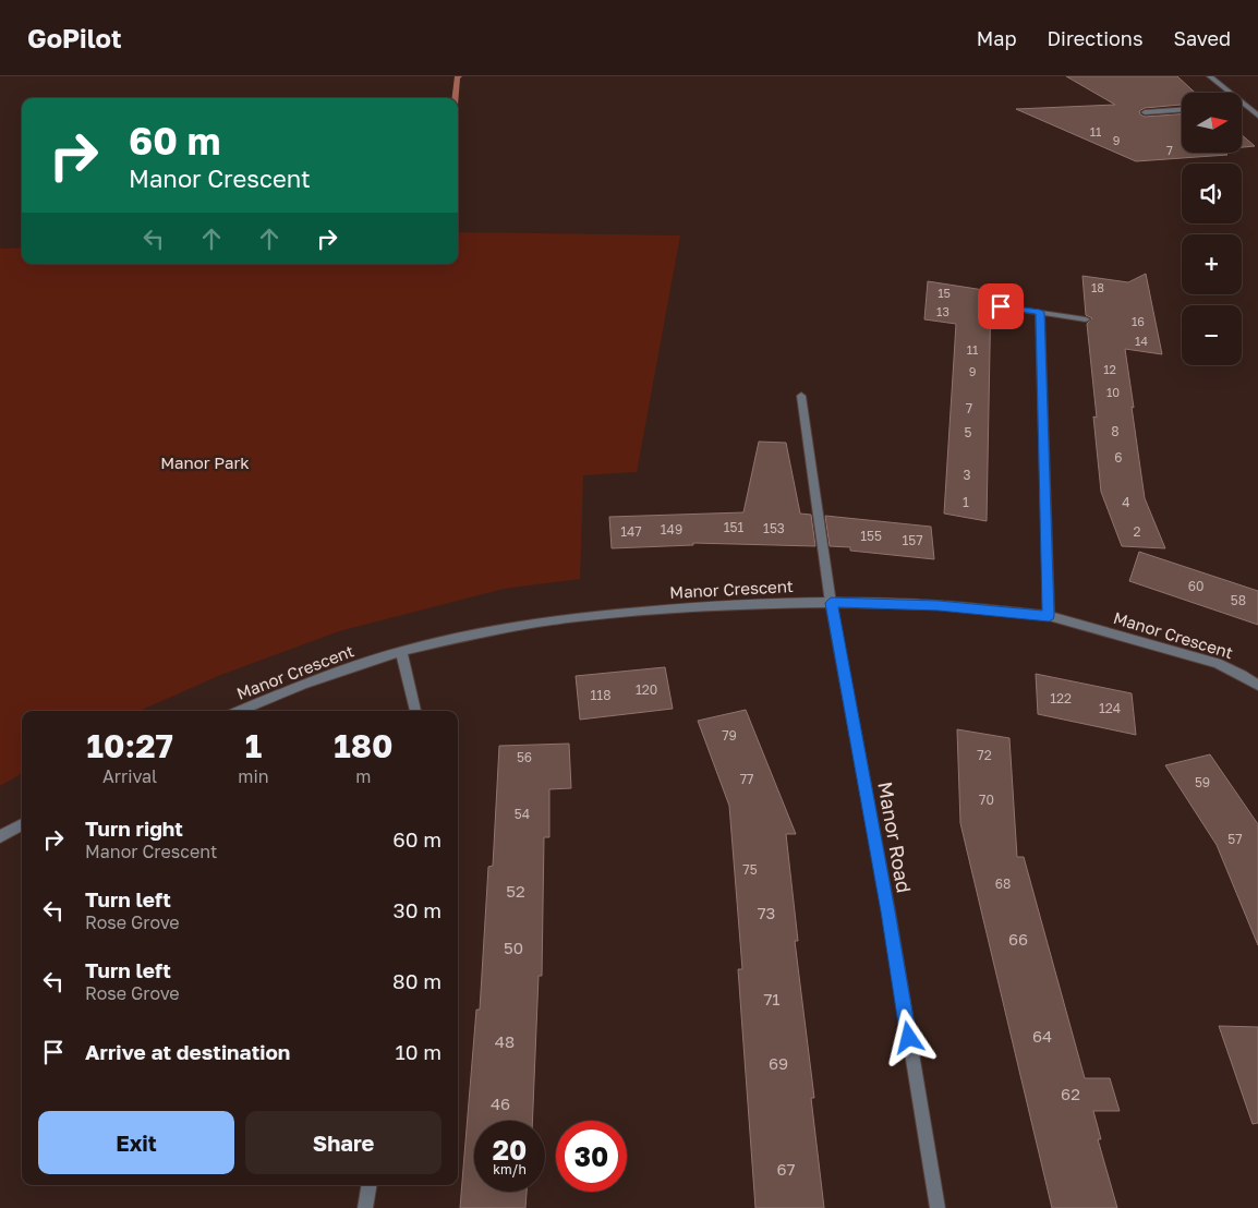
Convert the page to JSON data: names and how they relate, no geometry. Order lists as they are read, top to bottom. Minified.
{"streets":{"street":["Manor Crescent","Manor Road"]},"crossings":[["Manor Crescent","Manor Road"]],"parks":["Manor Park"],"house_numbers":["11","9","7","18","15","13","16","14","11","12","9","10","7","8","5","6","3","1","4","151","153","149","147","2","155","157","60","58","120","118","122","124","79","72","56","77","59","70","54","57","75","68","52","73","66","50","71","64","48","69","62","46","67"],"north":"right","page":{"header":"GoPilot","nav":["Map","Directions","Saved"],"map_buttons":["+","−"],"turn":["60 m","Manor Crescent"],"eta":["10:27","Arrival","1","min","180","m"],"list":[{"name":"Turn right","note":"Manor Crescent","value":"60 m"},{"name":"Turn left","note":"Rose Grove","value":"30 m"},{"name":"Turn left","note":"Rose Grove","value":"80 m"},{"name":"Arrive at destination","value":"10 m"}],"buttons":["Exit","Share"],"speed":"20 km/h","limit":"30"}}
